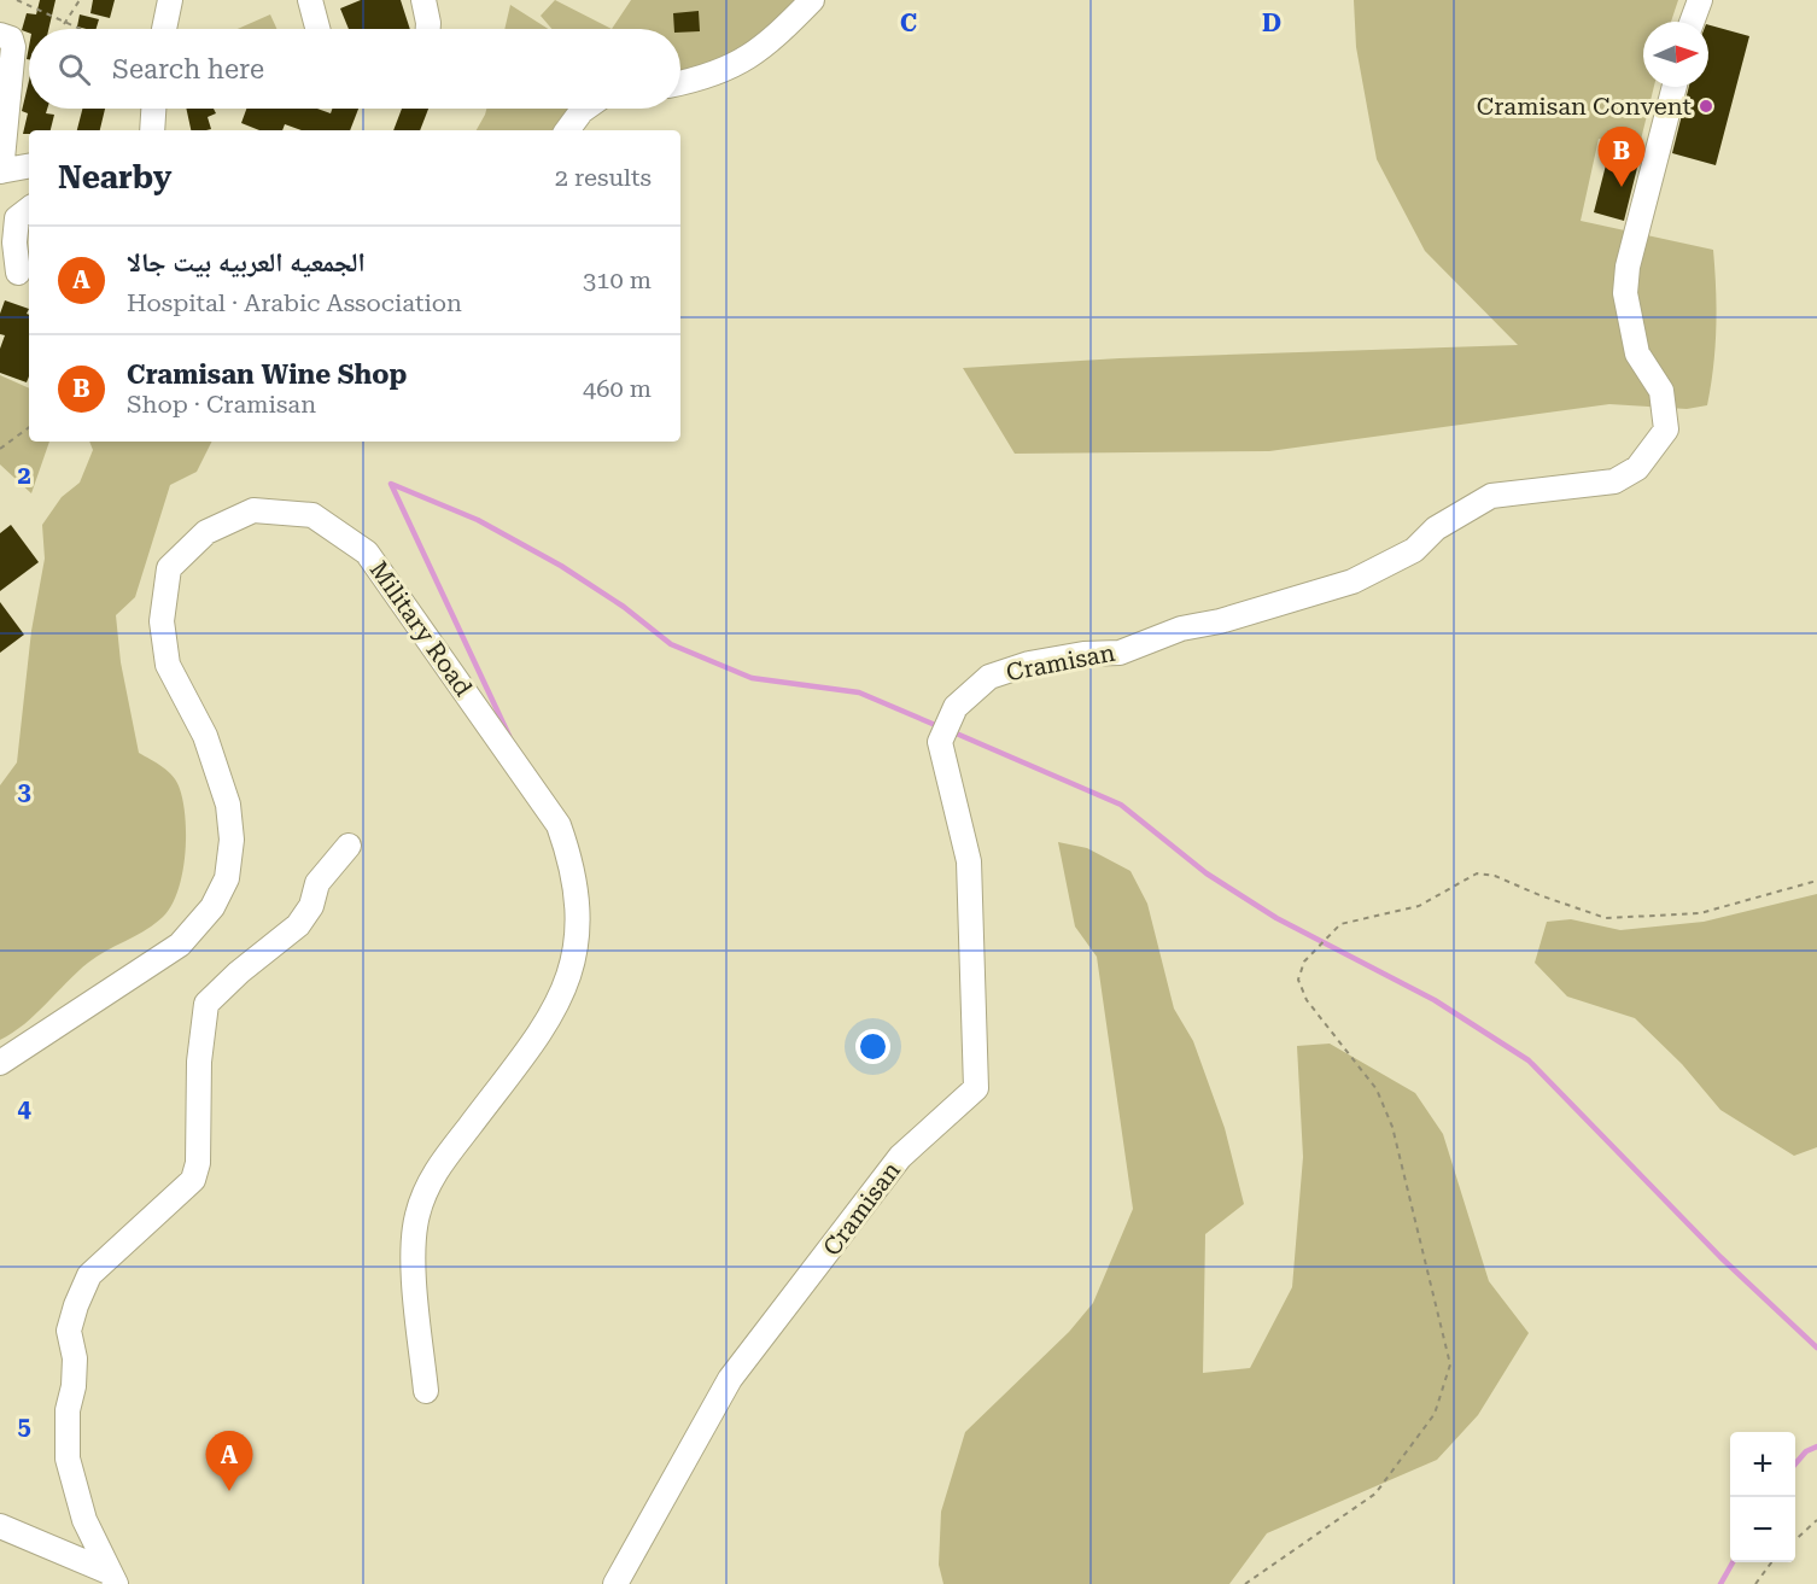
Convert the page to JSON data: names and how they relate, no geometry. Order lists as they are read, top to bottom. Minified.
{"streets":{"street":["Military Road","Cramisan"]},"places":["Cramisan Convent"],"north":"right","page":{"search":"Search here","pins":["B","A"],"heading":["Nearby","2 results"],"list":[{"mark":"A","name":"الجمعيه العربيه بيت جالا","note":"Hospital · Arabic Association","value":"310 m"},{"mark":"B","name":"Cramisan Wine Shop","note":"Shop · Cramisan","value":"460 m"}],"map_buttons":["+","−"]},"grid":{"columns":["C","D"],"rows":["2","3","4","5"]}}
